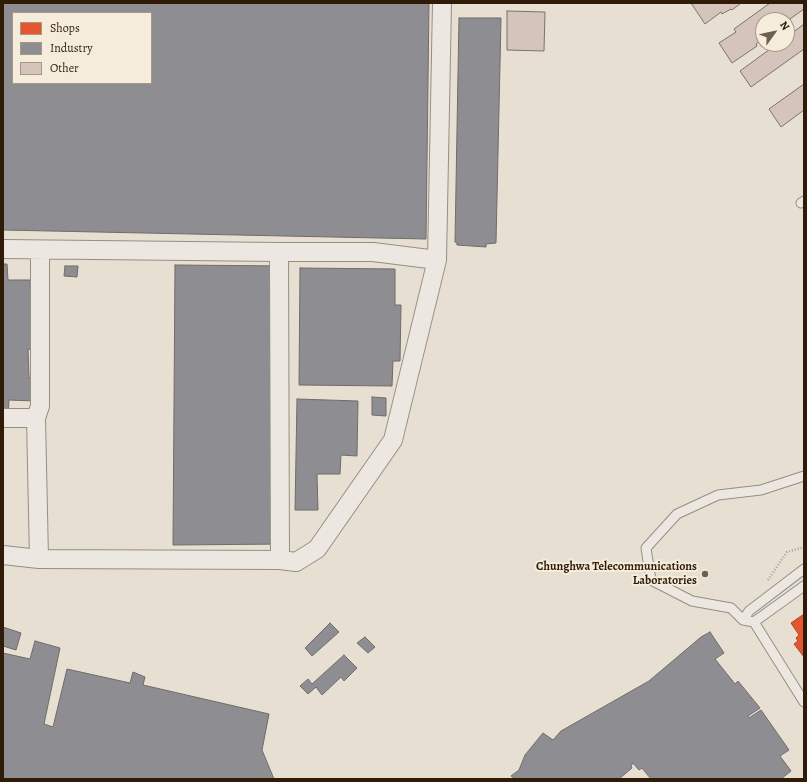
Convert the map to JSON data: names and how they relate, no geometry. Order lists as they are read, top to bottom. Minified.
{"places":["Chunghwa Telecommunications Laboratories"],"legend":["Shops","Industry","Other"],"north":"top right"}
